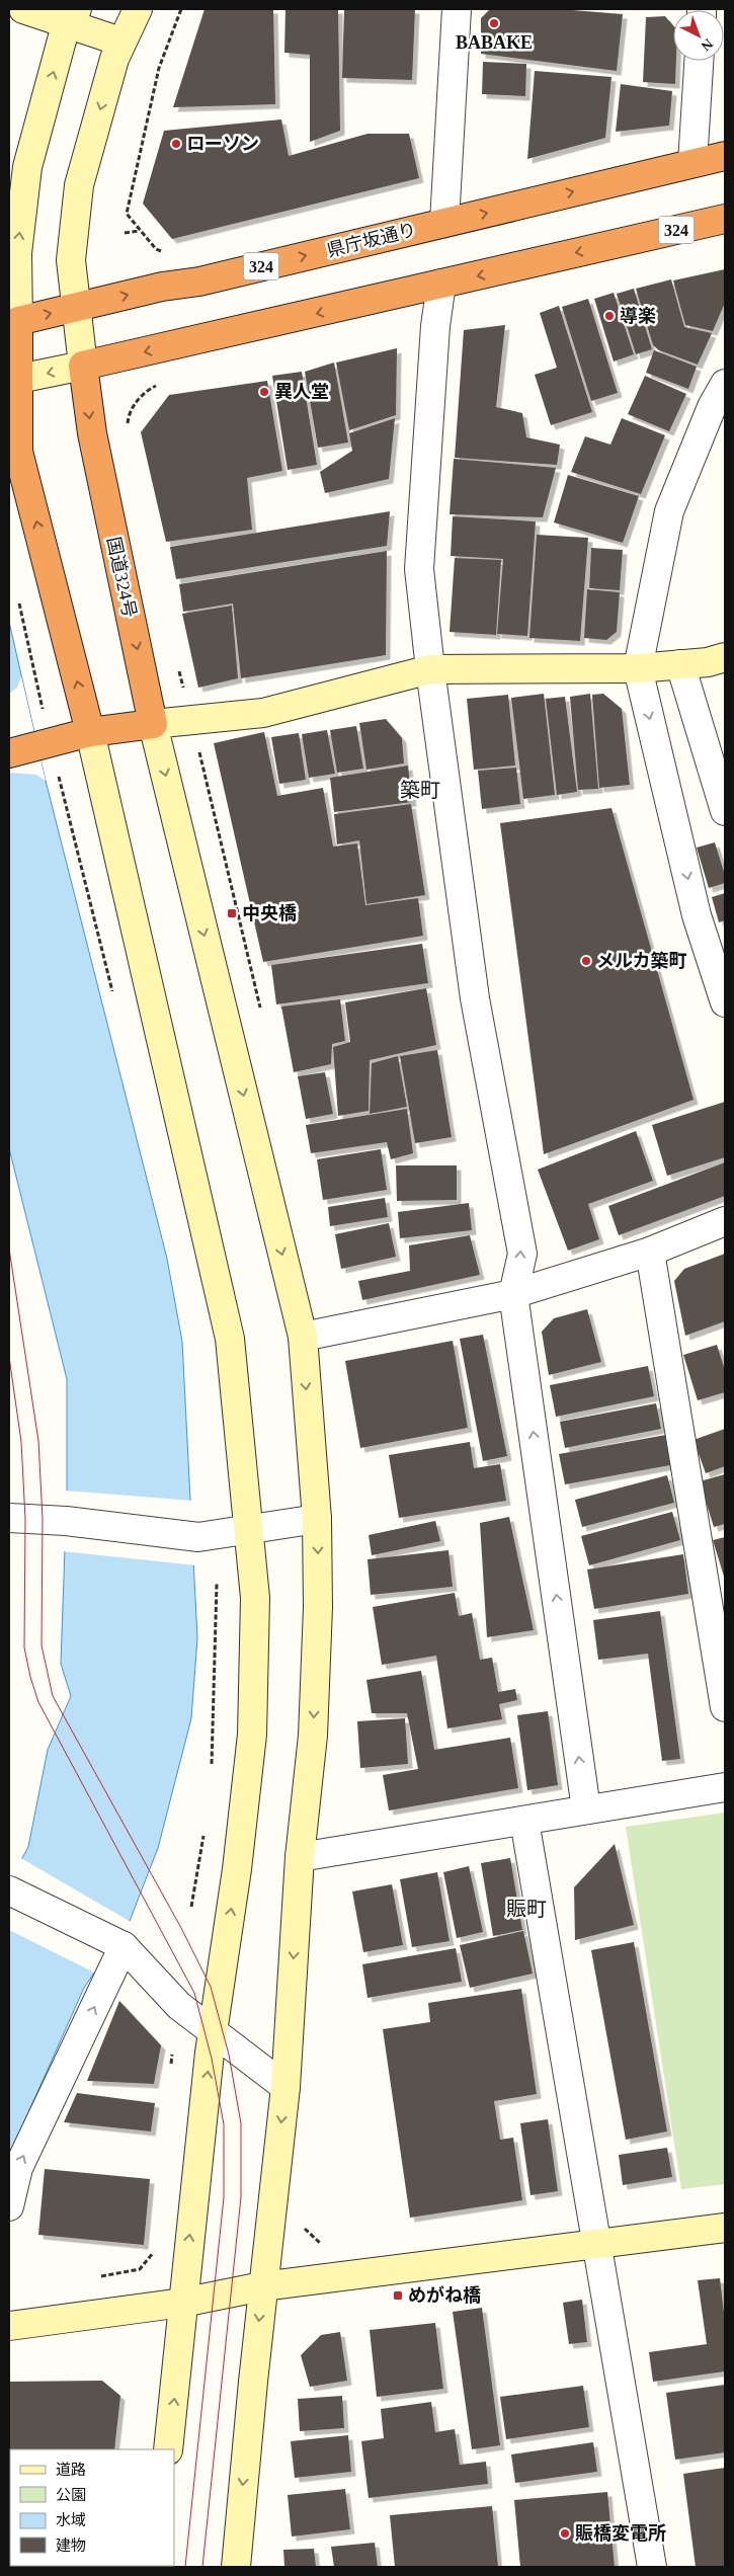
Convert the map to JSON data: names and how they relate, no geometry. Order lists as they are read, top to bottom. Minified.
{"streets":{"highway":["324","県庁坂通り","国道324号"]},"crossings":[["324","国道324号"]],"districts":["築町","賑町"],"places":{"other":["BABAKE","ローソン","導楽","異人堂","メルカ築町","賑橋変電所"],"transit":["中央橋","めがね橋"]},"legend":["道路","公園","水域","建物"],"north":"bottom right"}
